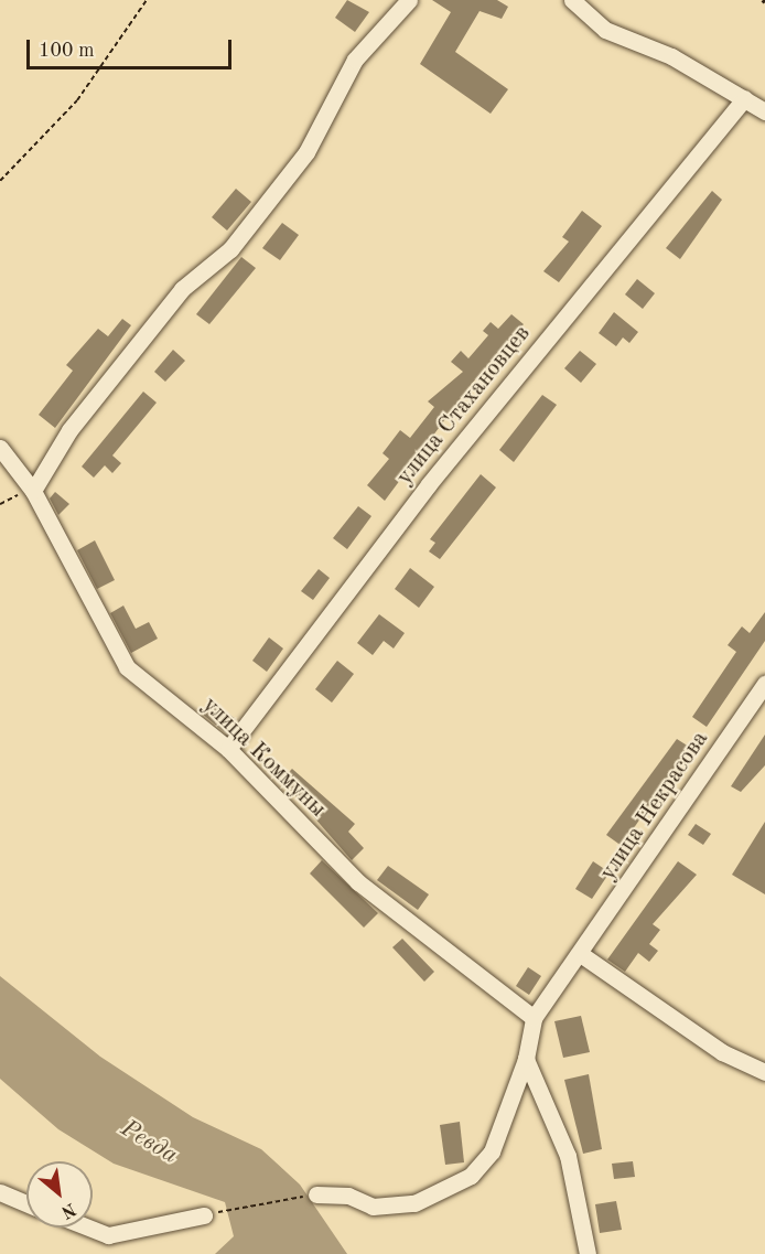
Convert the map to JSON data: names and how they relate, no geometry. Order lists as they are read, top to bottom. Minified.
{"streets":{"street":["улица Стахановцев","улица Коммуны","улица Некрасова"]},"crossings":[["улица Стахановцев","улица Коммуны"]],"water":["Ревда"],"scale_bar":"100 m","north":"bottom right"}
